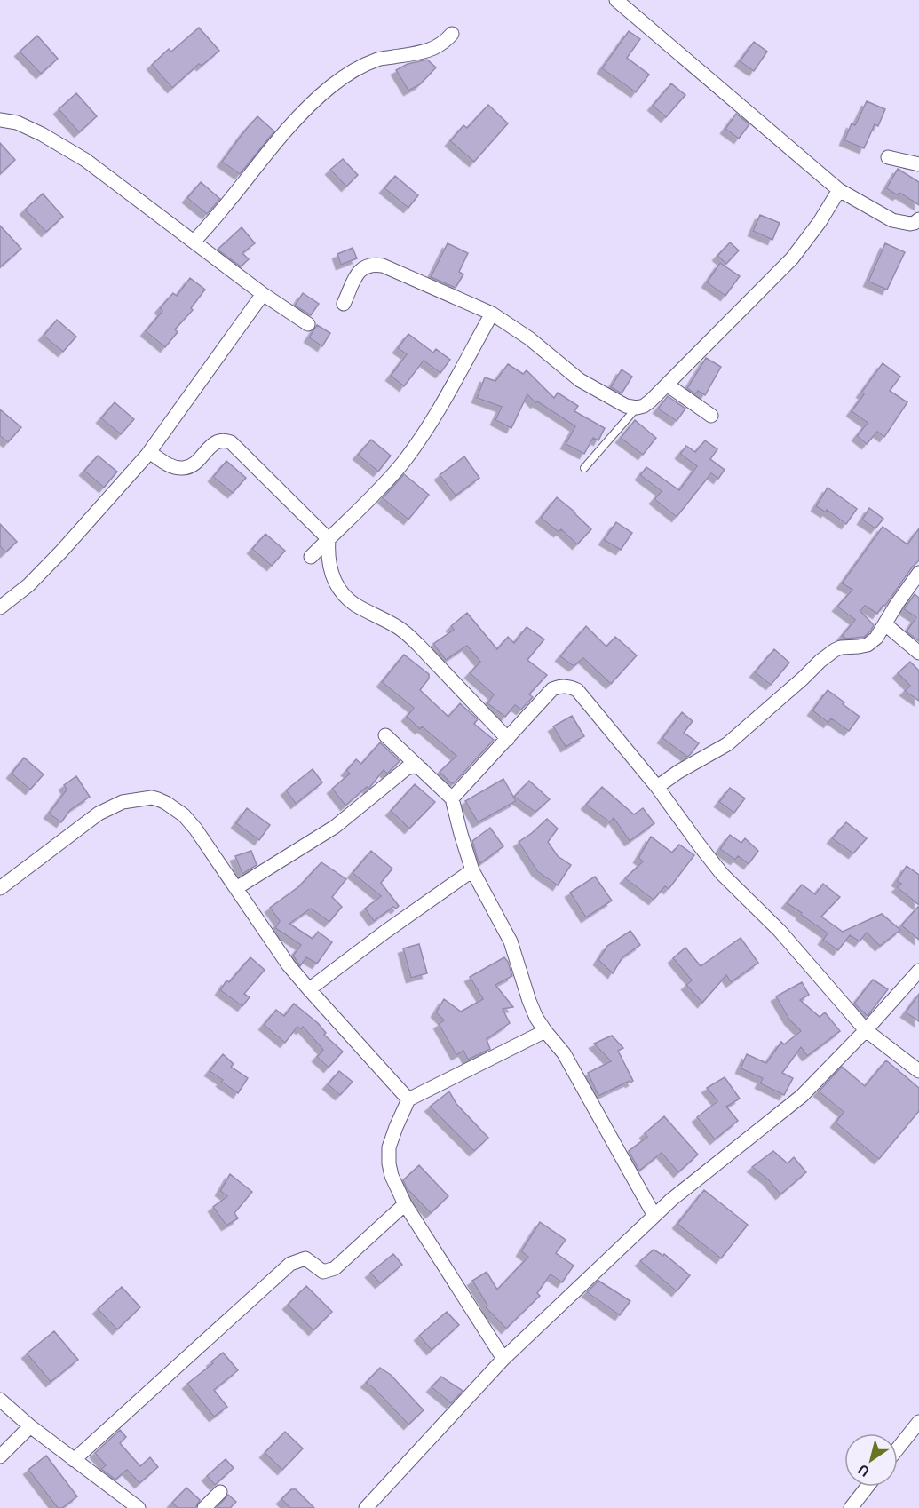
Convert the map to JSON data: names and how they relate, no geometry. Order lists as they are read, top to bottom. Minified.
{"north":"bottom left"}
